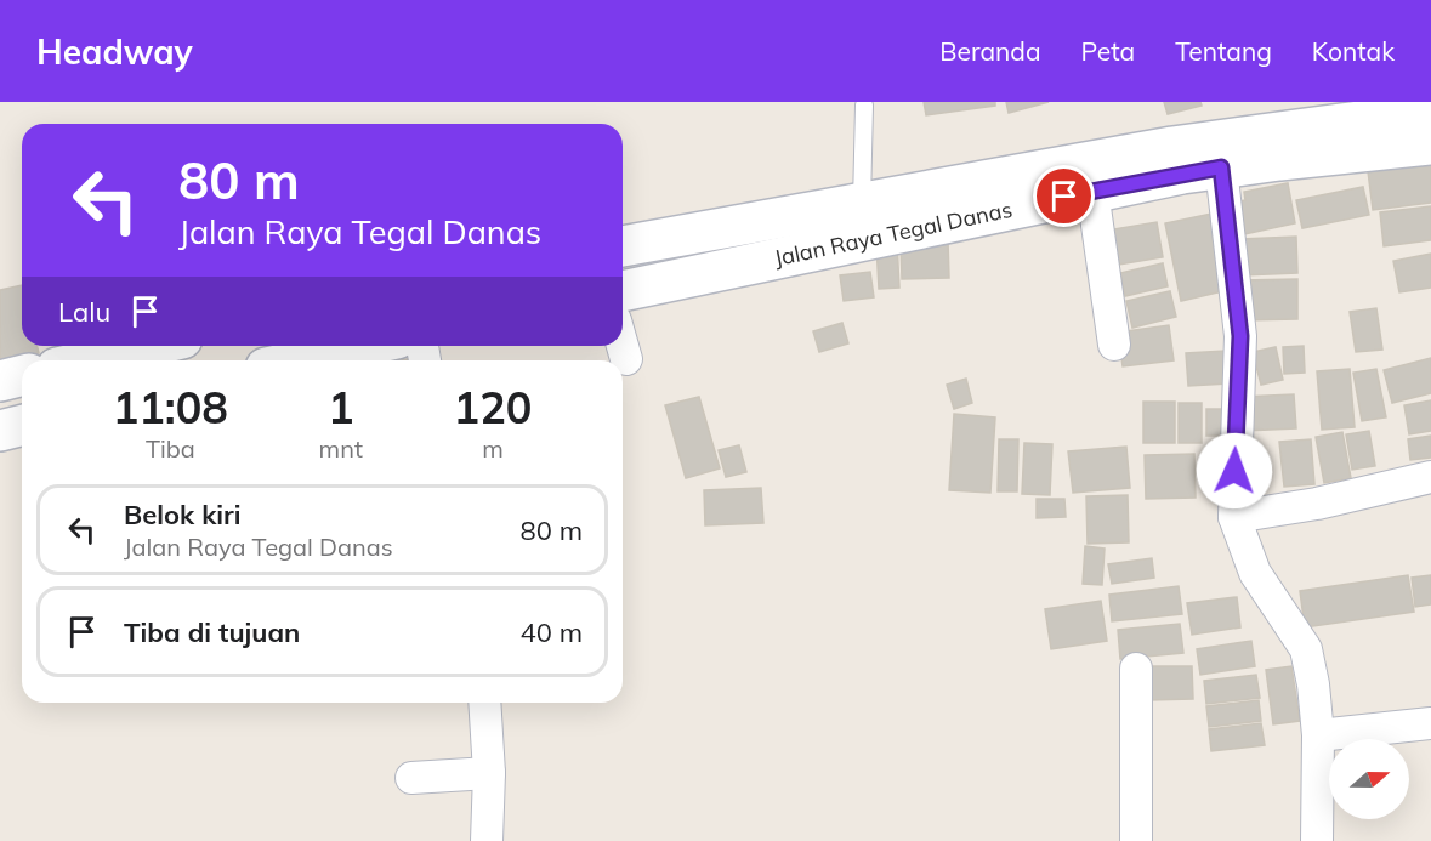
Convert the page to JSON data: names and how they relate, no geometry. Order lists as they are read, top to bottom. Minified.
{"streets":{"street":["Jalan Raya Tegal Danas"]},"north":"right","page":{"header":"Headway","nav":["Beranda","Peta","Tentang","Kontak"],"turn":["80 m","Jalan Raya Tegal Danas"],"then":"Lalu","eta":["11:08","Tiba","1","mnt","120","m"],"list":[{"name":"Belok kiri","note":"Jalan Raya Tegal Danas","value":"80 m"},{"name":"Tiba di tujuan","value":"40 m"}]}}
